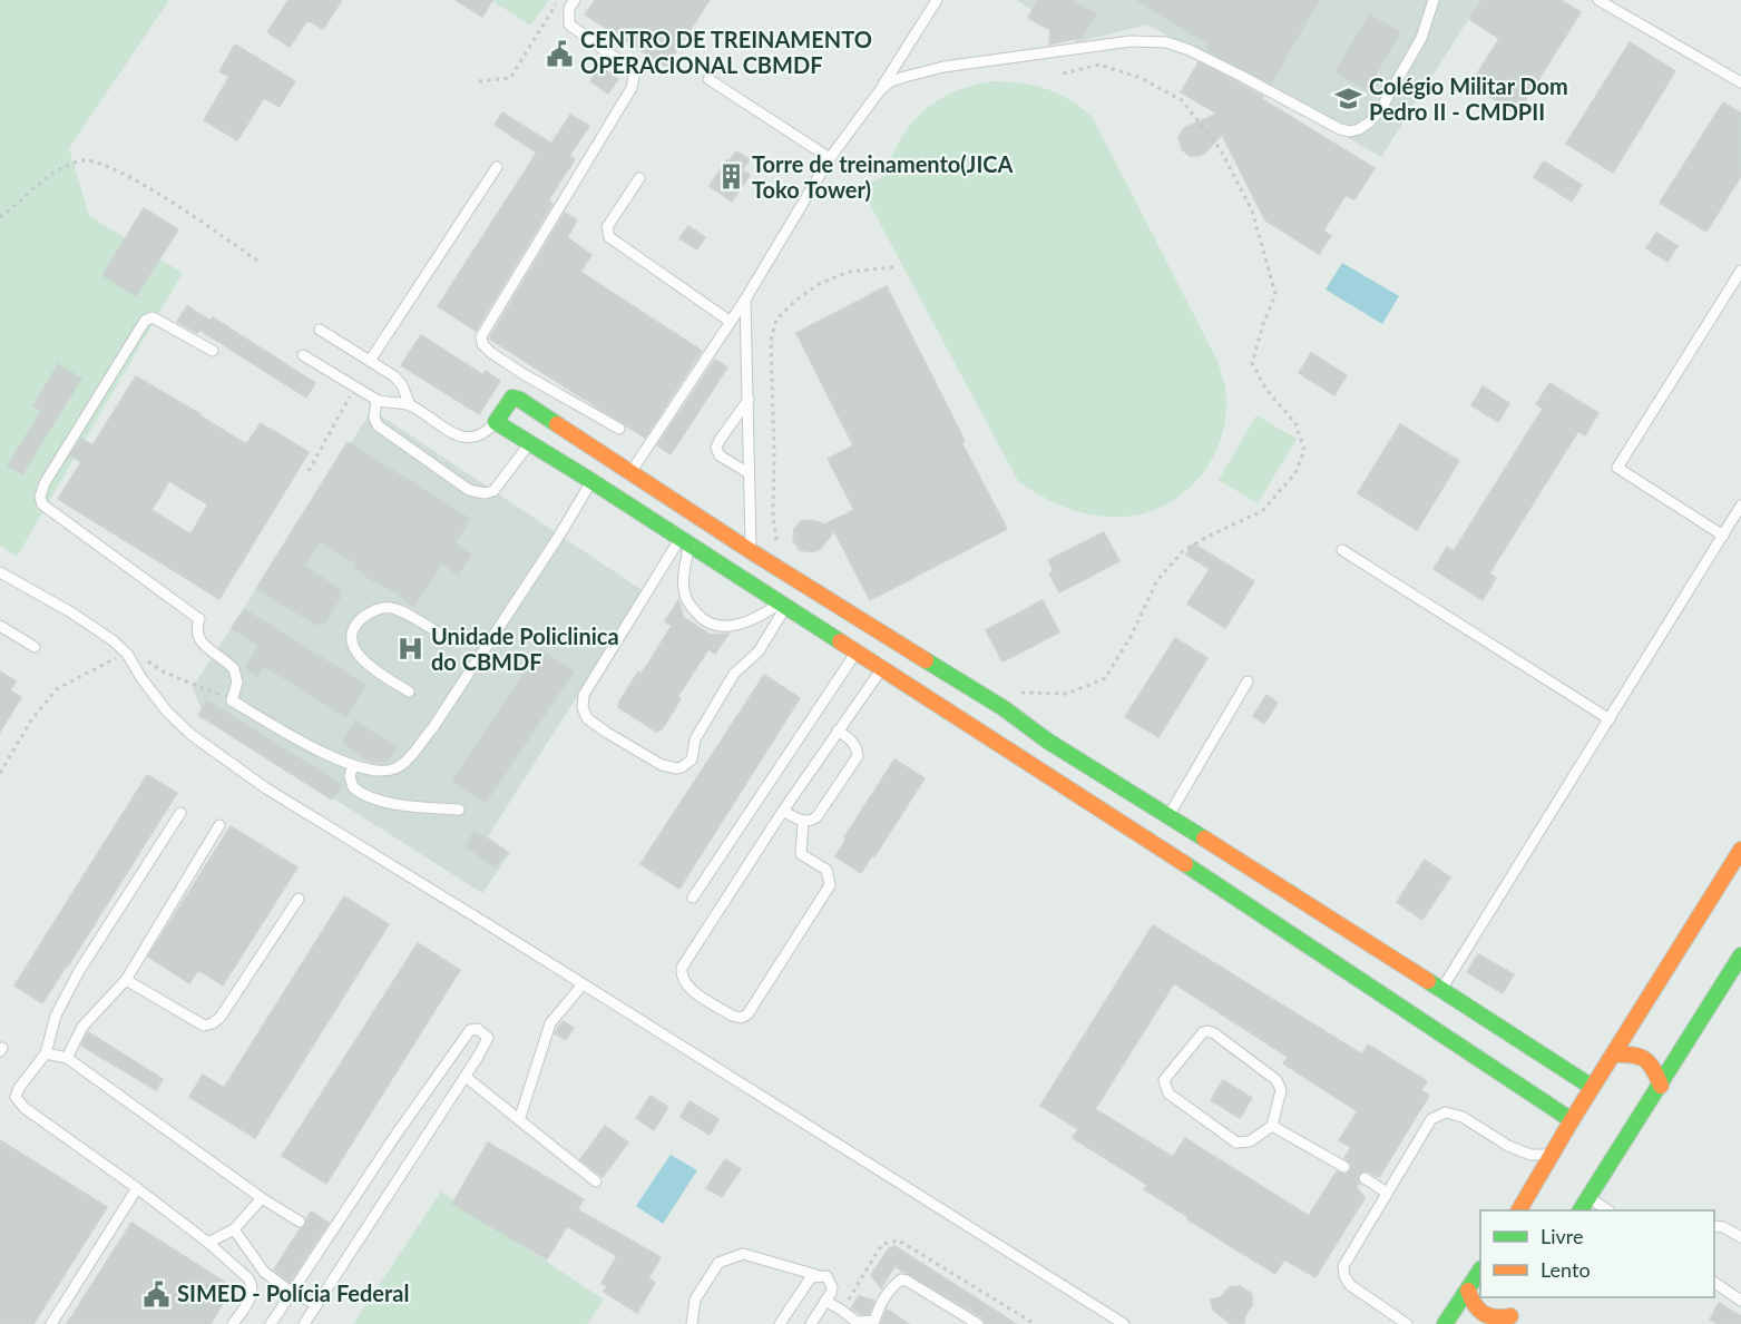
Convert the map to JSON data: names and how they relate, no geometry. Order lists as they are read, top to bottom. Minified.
{"places":{"public building":["CENTRO DE TREINAMENTO OPERACIONAL CBMDF","SIMED - Polícia Federal"],"school or university":["Colégio Militar Dom Pedro II - CMDPII"],"building":["Torre de treinamento(JICA Toko Tower)"],"hospital":["Unidade Policlinica do CBMDF"]},"legend":["Livre","Lento"]}
